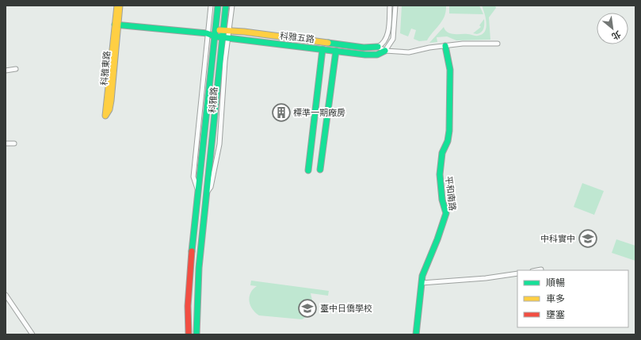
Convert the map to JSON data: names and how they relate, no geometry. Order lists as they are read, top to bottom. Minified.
{"streets":{"street":["科雅五路","科雅東路","科雅路","平和南路"]},"crossings":[["科雅五路","科雅東路"],["科雅五路","科雅路"]],"places":{"building":["標準一期廠房"],"school or university":["中科實中","臺中日僑學校"]},"legend":["順暢","車多","壅塞"],"north":"bottom right"}
